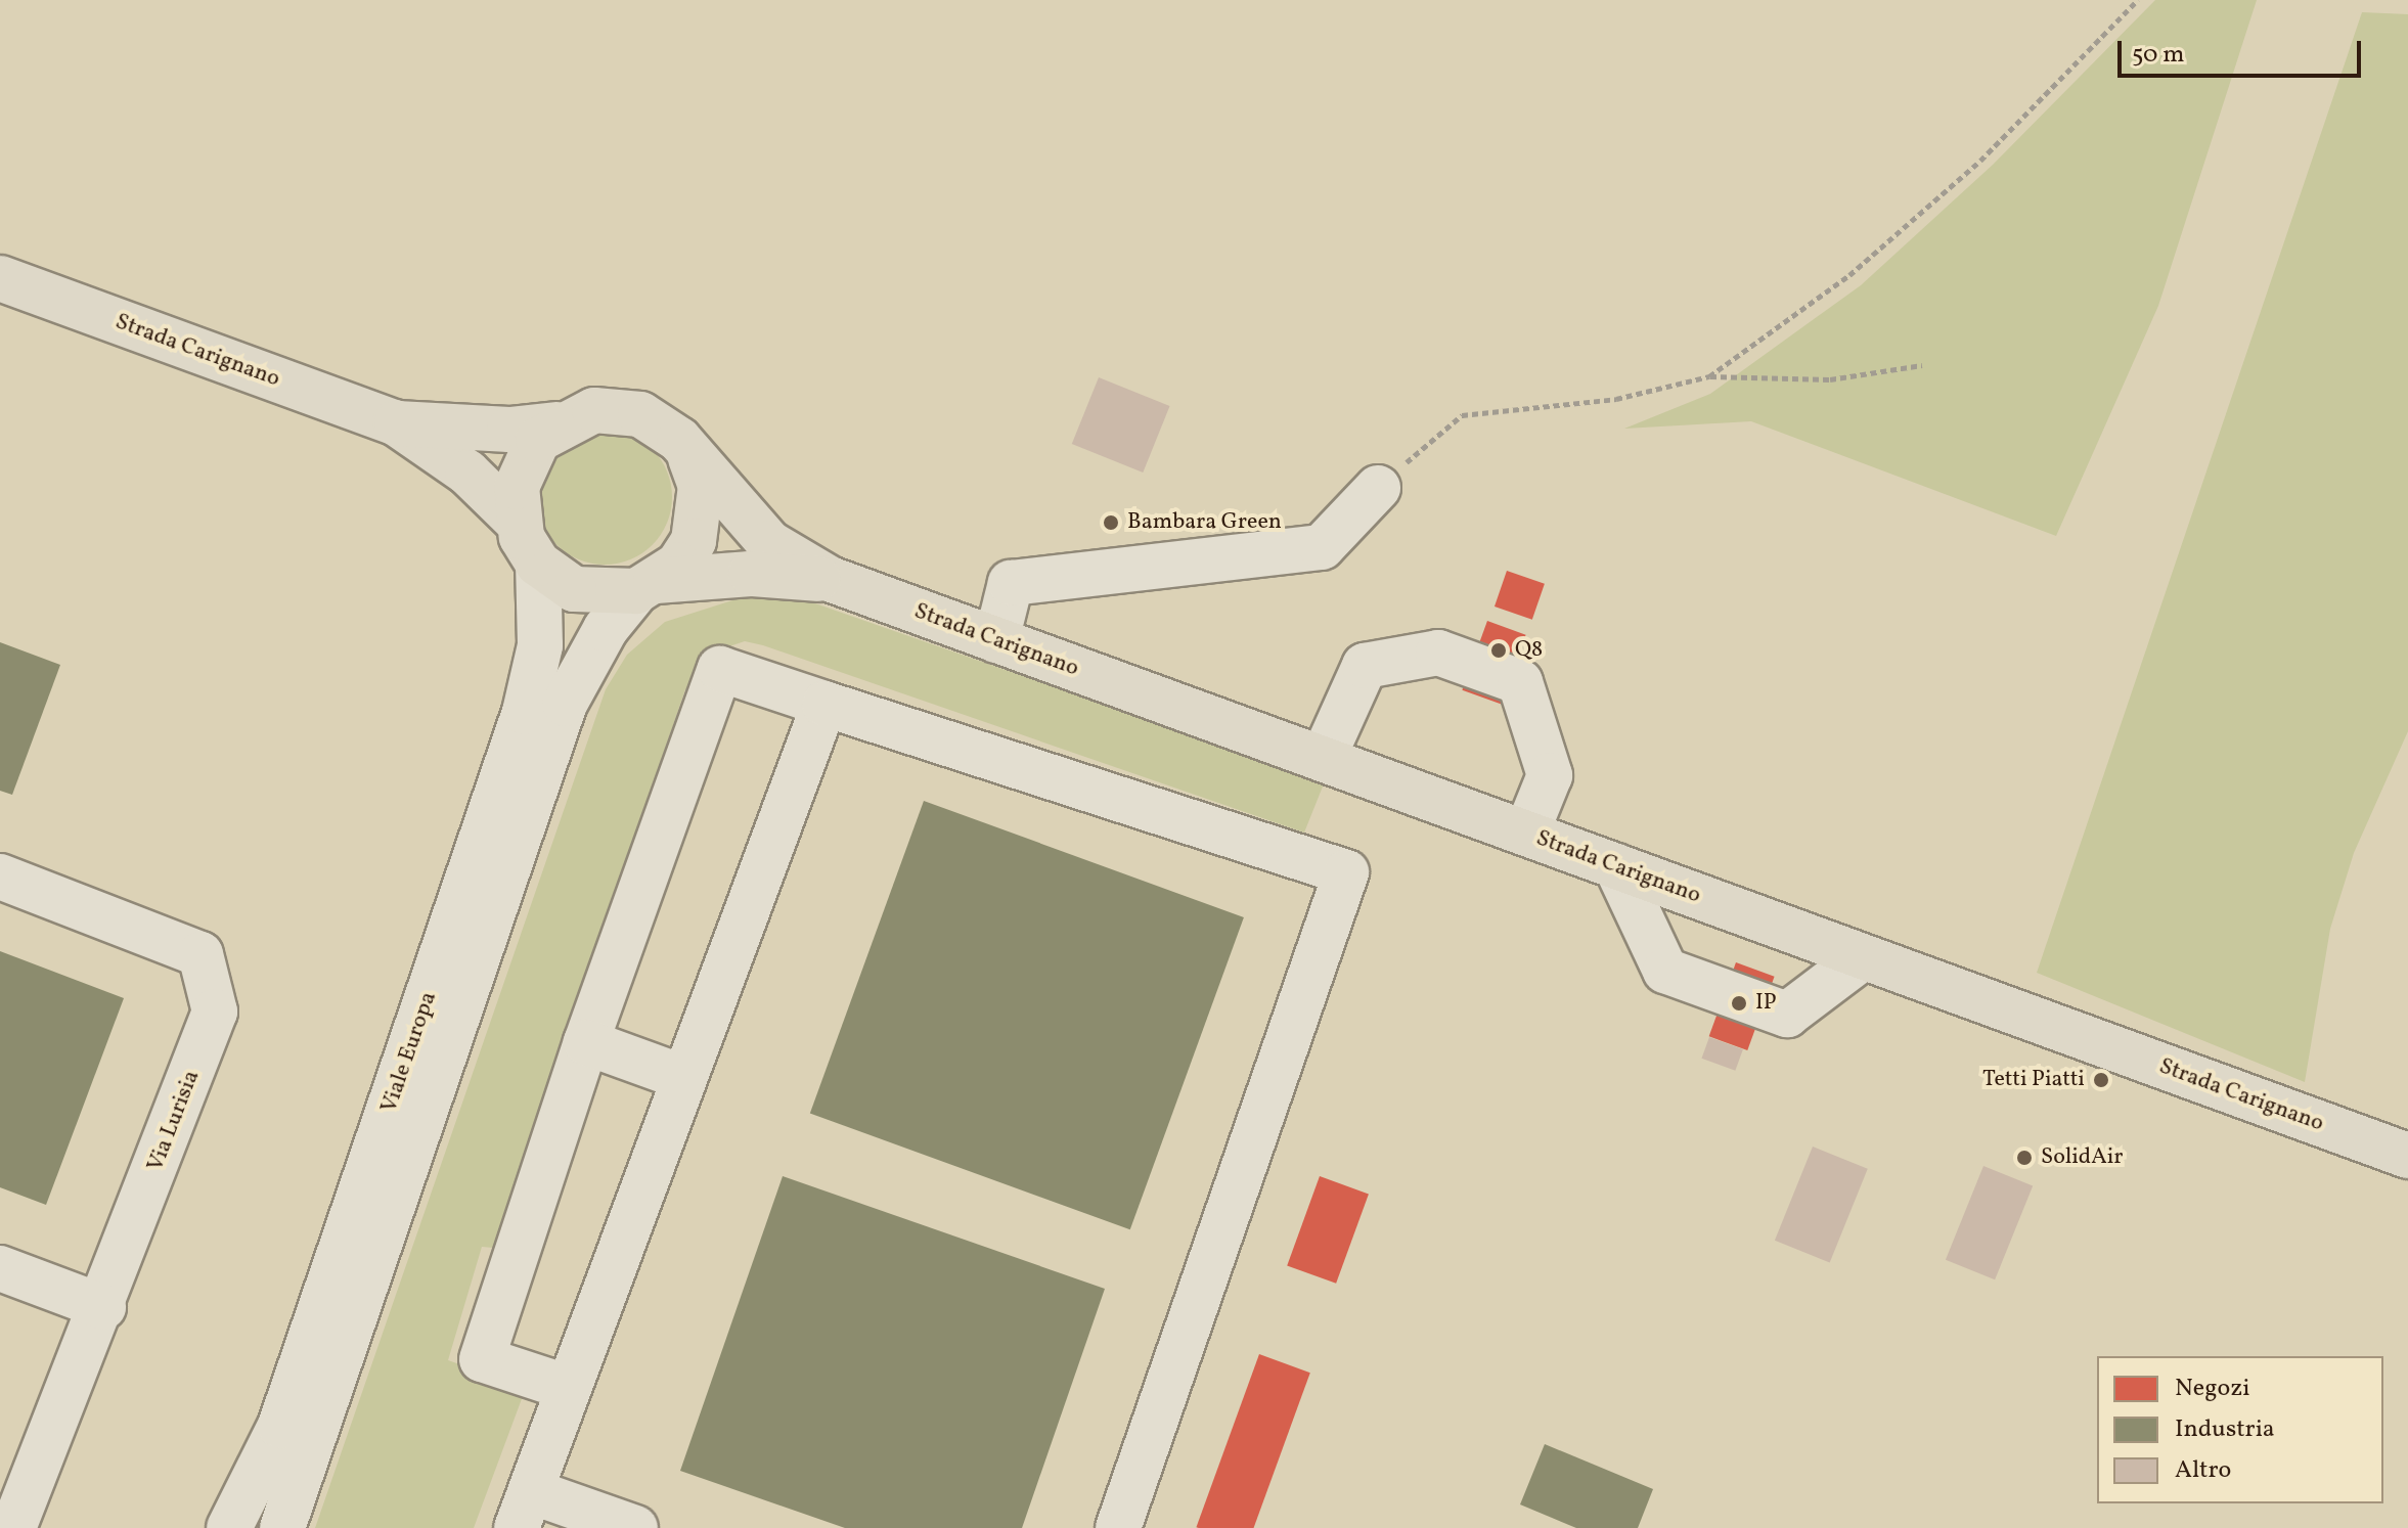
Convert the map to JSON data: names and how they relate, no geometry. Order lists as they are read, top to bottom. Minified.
{"streets":{"main road":["Strada Carignano"],"street":["Viale Europa","Via Lurisia"]},"places":["Bambara Green","Q8","IP","Tetti Piatti","SolidAir"],"legend":["Negozi","Industria","Altro"],"scale_bar":"50 m"}
